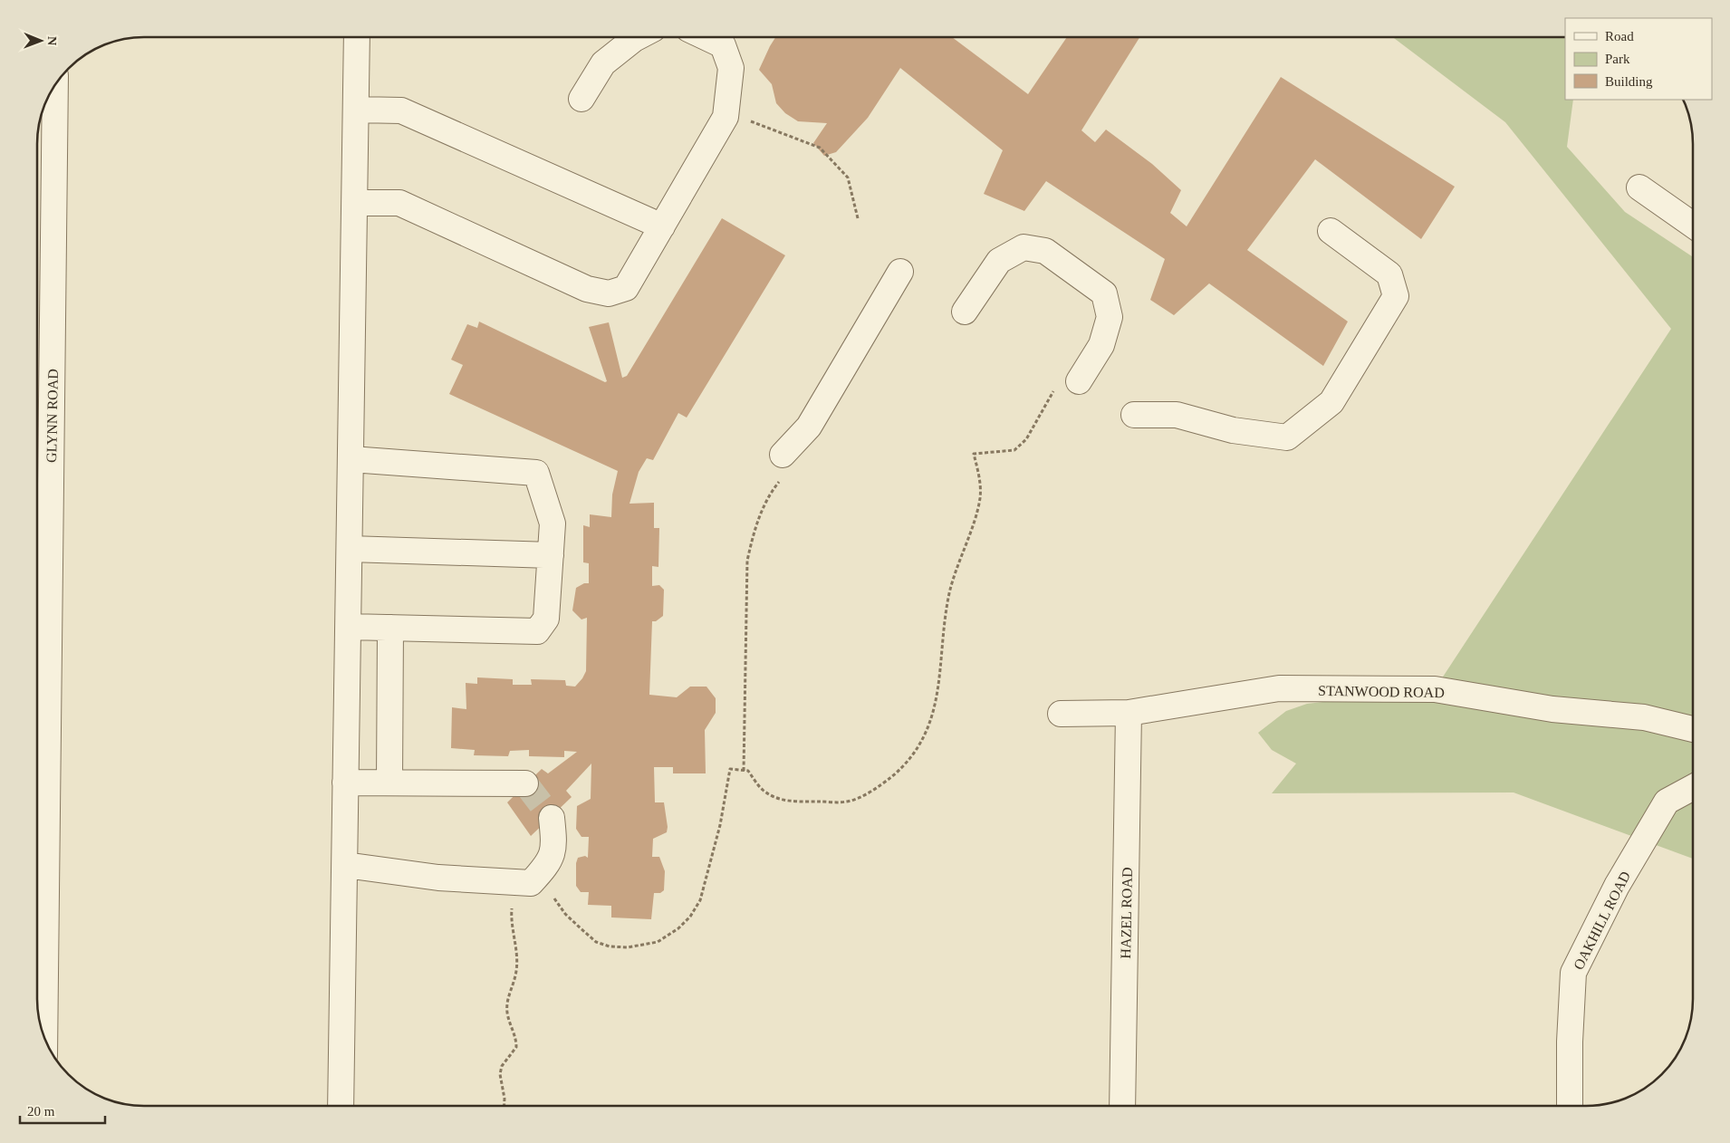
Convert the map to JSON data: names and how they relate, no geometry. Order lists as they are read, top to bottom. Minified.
{"streets":{"street":["GLYNN ROAD","STANWOOD ROAD","HAZEL ROAD","OAKHILL ROAD"]},"crossings":[["STANWOOD ROAD","HAZEL ROAD"]],"legend":["Road","Park","Building"],"scale_bar":"20 m","north":"right"}
